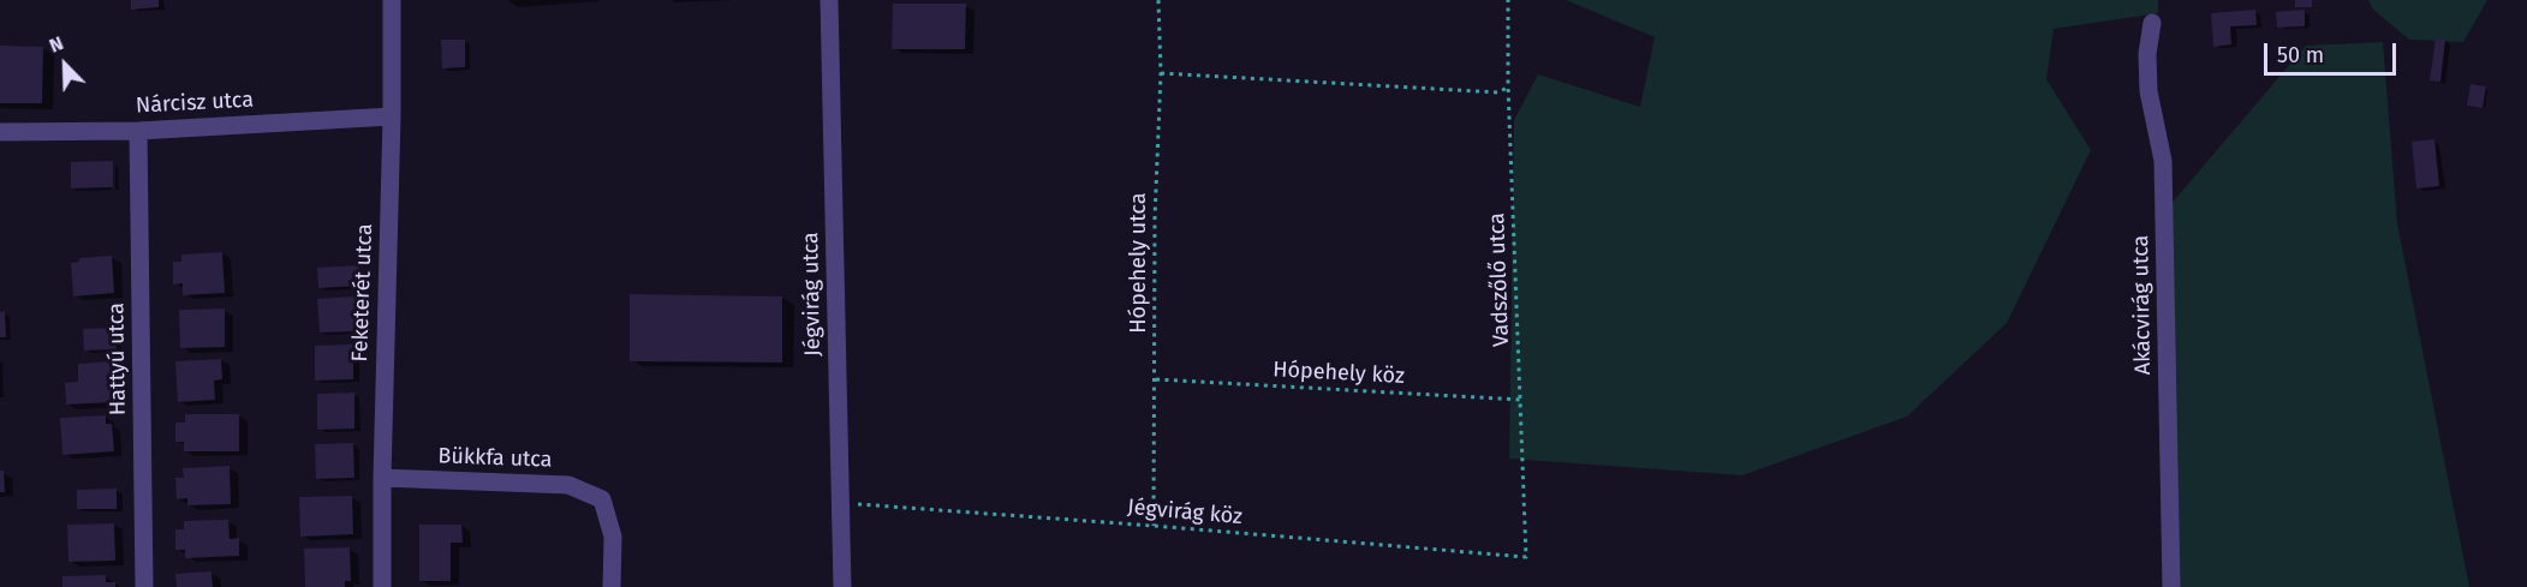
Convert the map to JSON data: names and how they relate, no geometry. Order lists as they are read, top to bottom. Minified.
{"streets":{"street":["Nárcisz utca","Feketerét utca","Jégvirág utca","Akácvirág utca","Hattyú utca","Bükkfa utca"],"path":["Hópehely utca","Vadszőlő utca","Hópehely köz","Jégvirág köz"]},"crossings":[["Nárcisz utca","Feketerét utca"],["Nárcisz utca","Hattyú utca"],["Hópehely utca","Hópehely köz"],["Hópehely utca","Jégvirág köz"],["Vadszőlő utca","Hópehely köz"],["Vadszőlő utca","Jégvirág köz"],["Feketerét utca","Bükkfa utca"],["Jégvirág utca","Jégvirág köz"]],"scale_bar":"50 m","north":"top left"}
